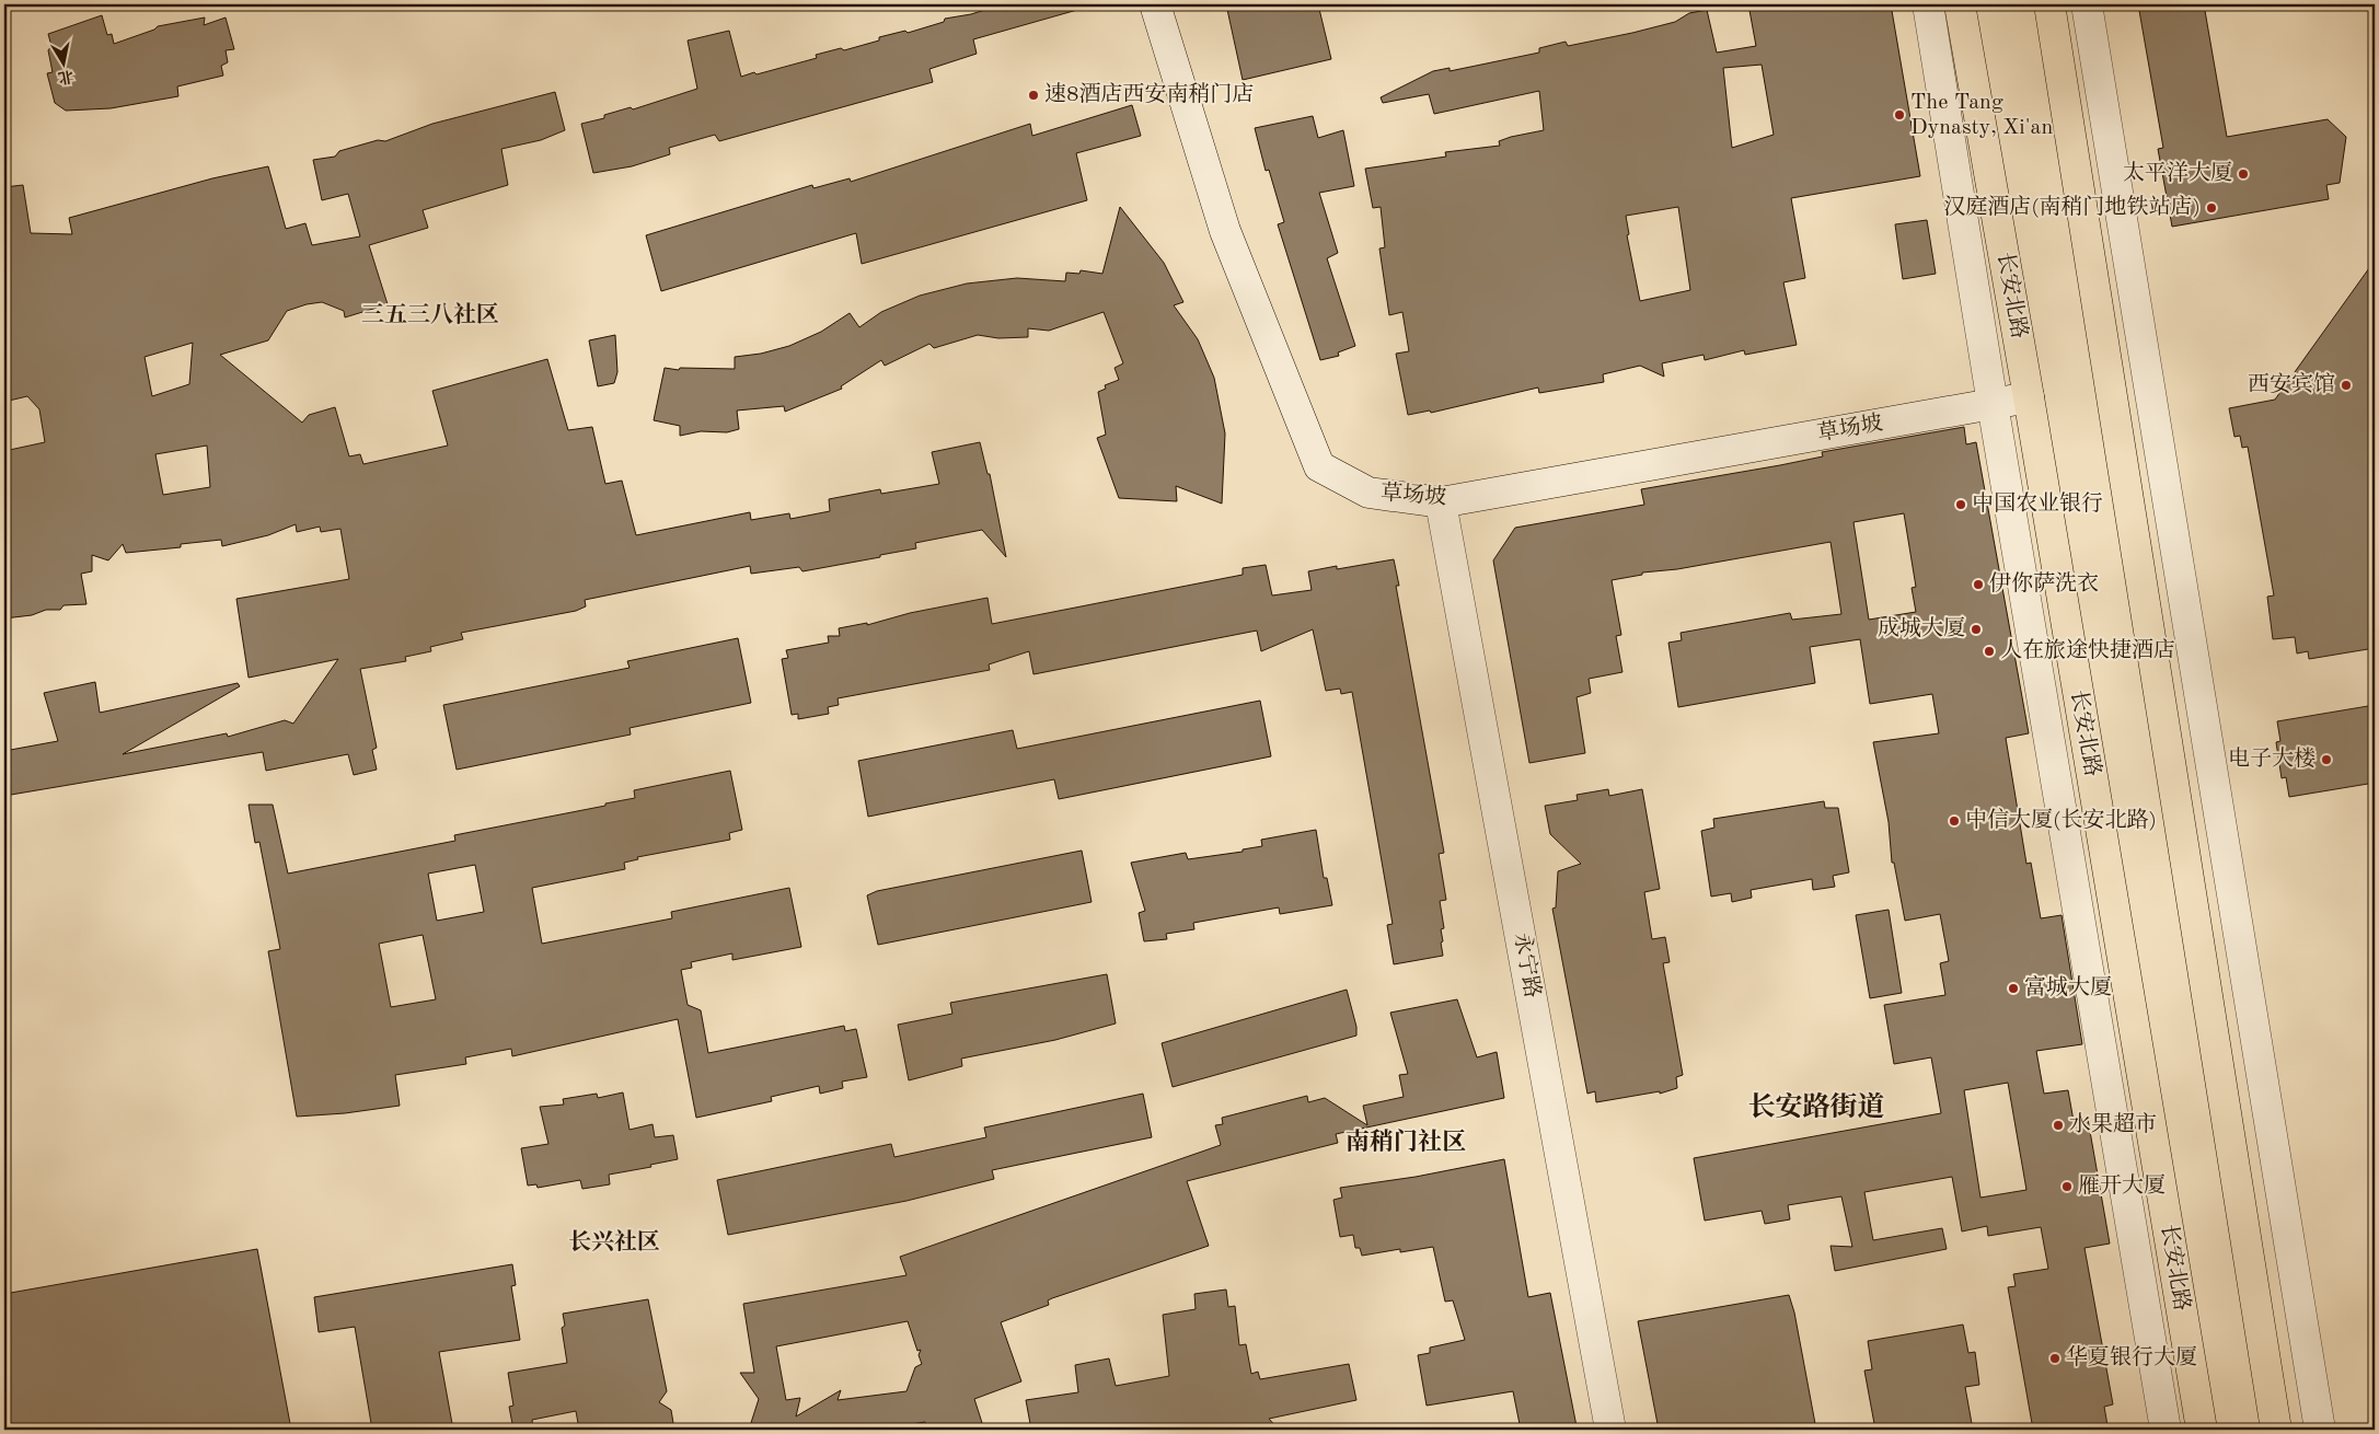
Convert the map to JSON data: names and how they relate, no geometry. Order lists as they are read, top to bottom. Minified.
{"streets":{"main road":["长安北路"],"street":["草场坡","永宁路"]},"crossings":[["长安北路","草场坡"],["草场坡","永宁路"]],"districts":["三五三八社区","长安路街道","南稍门社区","长兴社区"],"places":["速8酒店西安南稍门店","The Tang Dynasty, Xi'an","太平洋大厦","汉庭酒店(南稍门地铁站店)","西安宾馆","中国农业银行","伊你萨洗衣","成城大厦","人在旅途快捷酒店","电子大楼","中信大厦(长安北路)","富城大厦","水果超市","雁开大厦","华夏银行大厦"],"north":"bottom"}
